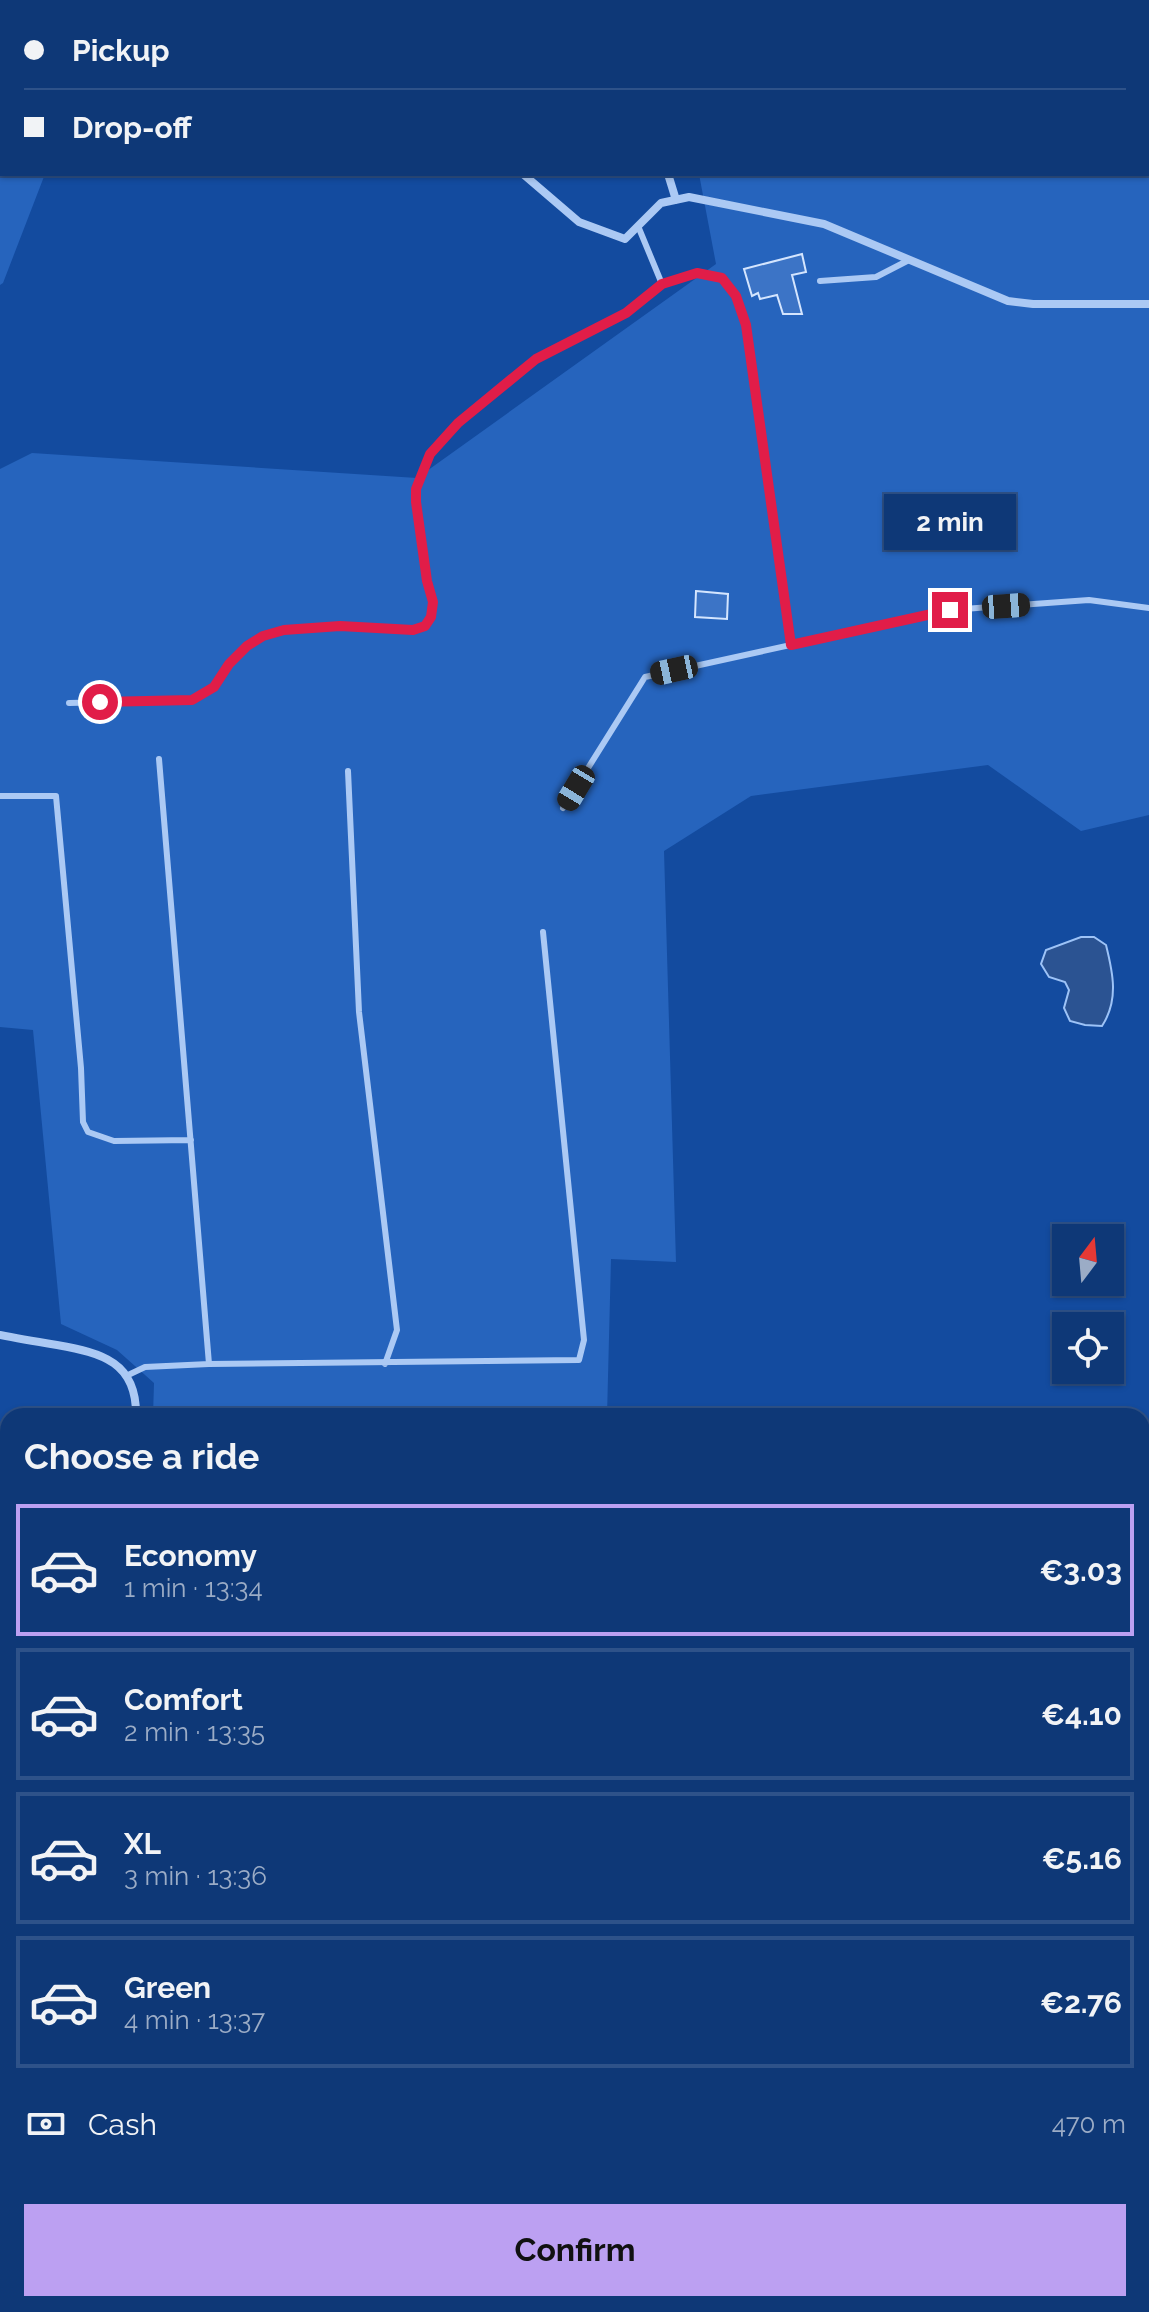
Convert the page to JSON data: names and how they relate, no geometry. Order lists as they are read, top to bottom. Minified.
{"north":"top","page":{"banner":["Pickup","Drop-off"],"bubble":"2 min","heading":"Choose a ride","list":[{"name":"Economy","note":"1 min · 13:34","value":"€3.03"},{"name":"Comfort","note":"2 min · 13:35","value":"€4.10"},{"name":"XL","note":"3 min · 13:36","value":"€5.16"},{"name":"Green","note":"4 min · 13:37","value":"€2.76"}],"pay":["Cash","470 m"],"buttons":"Confirm"}}
